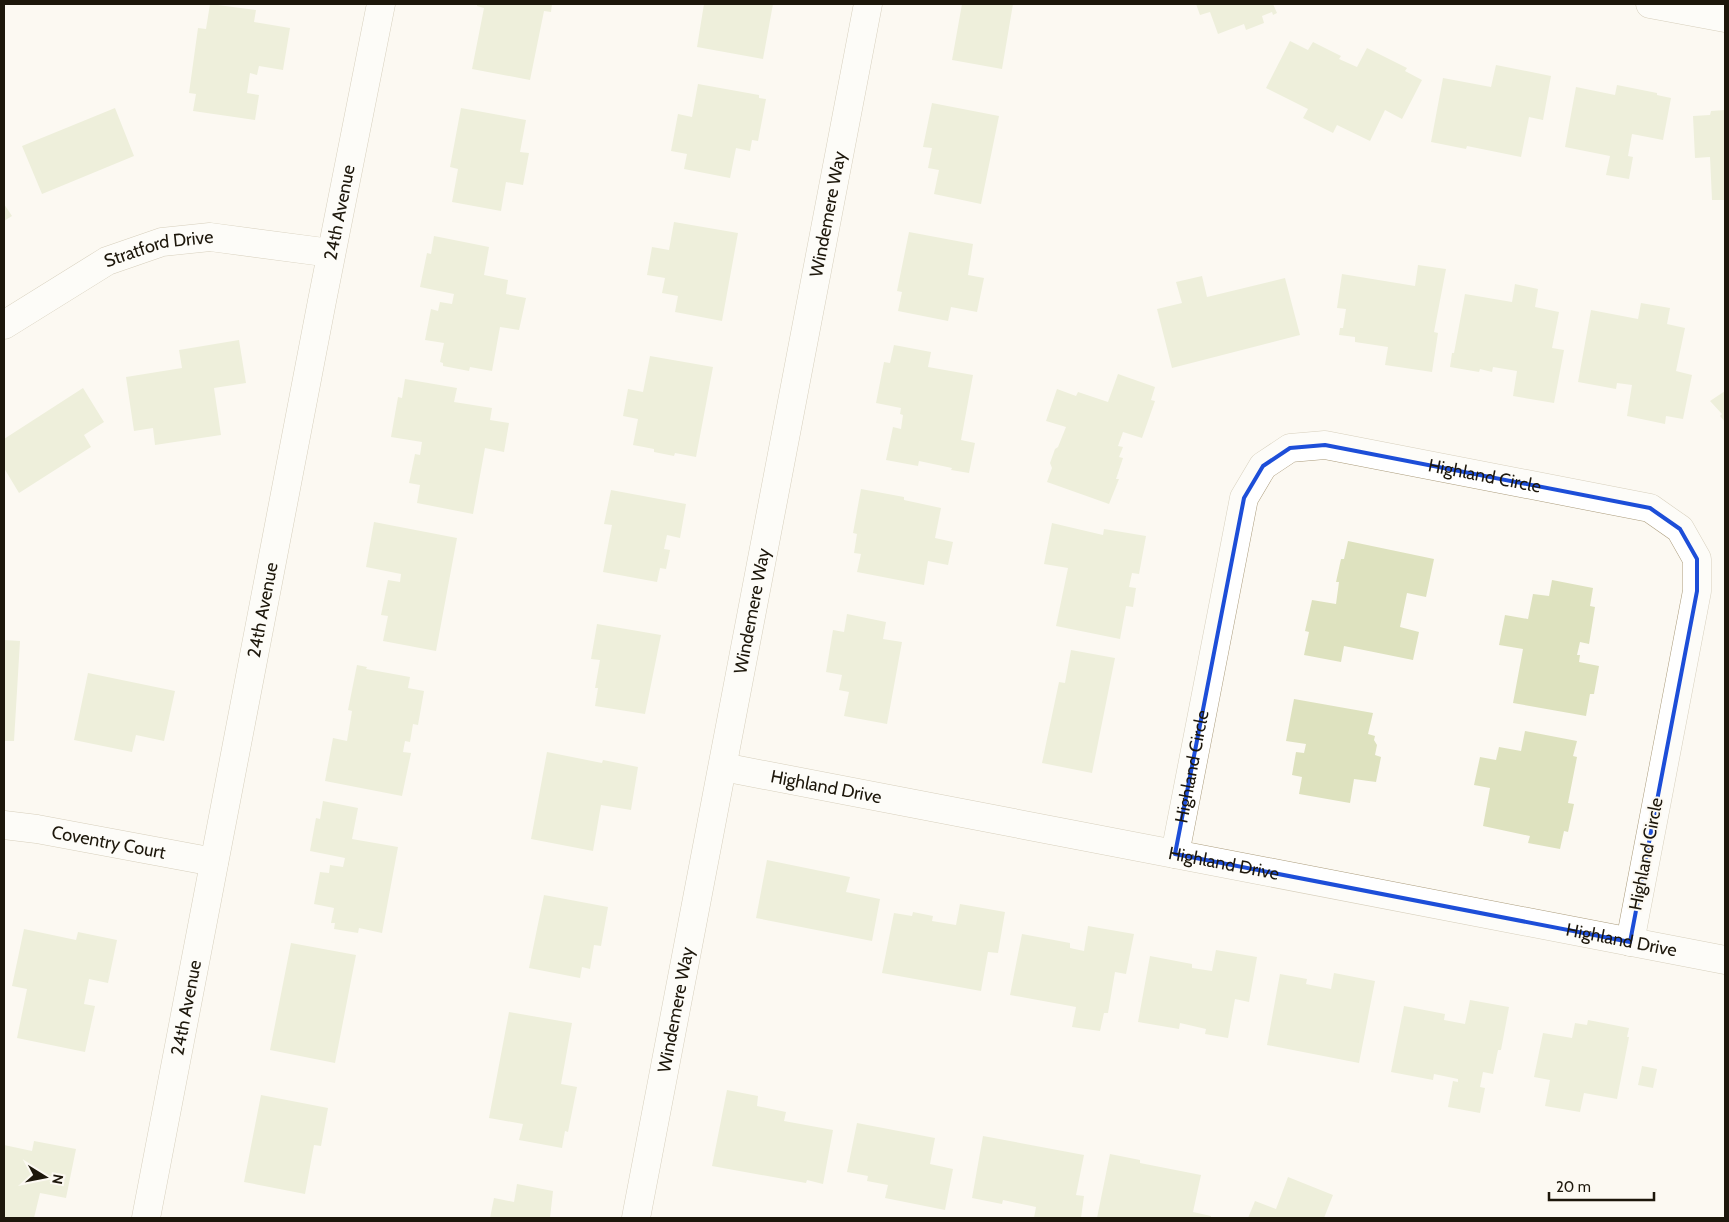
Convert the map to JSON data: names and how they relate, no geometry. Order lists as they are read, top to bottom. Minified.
{"streets":{"street":["24th Avenue","Windemere Way","Stratford Drive","Highland Circle","Highland Drive","Coventry Court"]},"crossings":[["24th Avenue","Stratford Drive"],["24th Avenue","Coventry Court"],["Windemere Way","Highland Drive"],["Highland Circle","Highland Drive"]],"scale_bar":"20 m","north":"right"}
